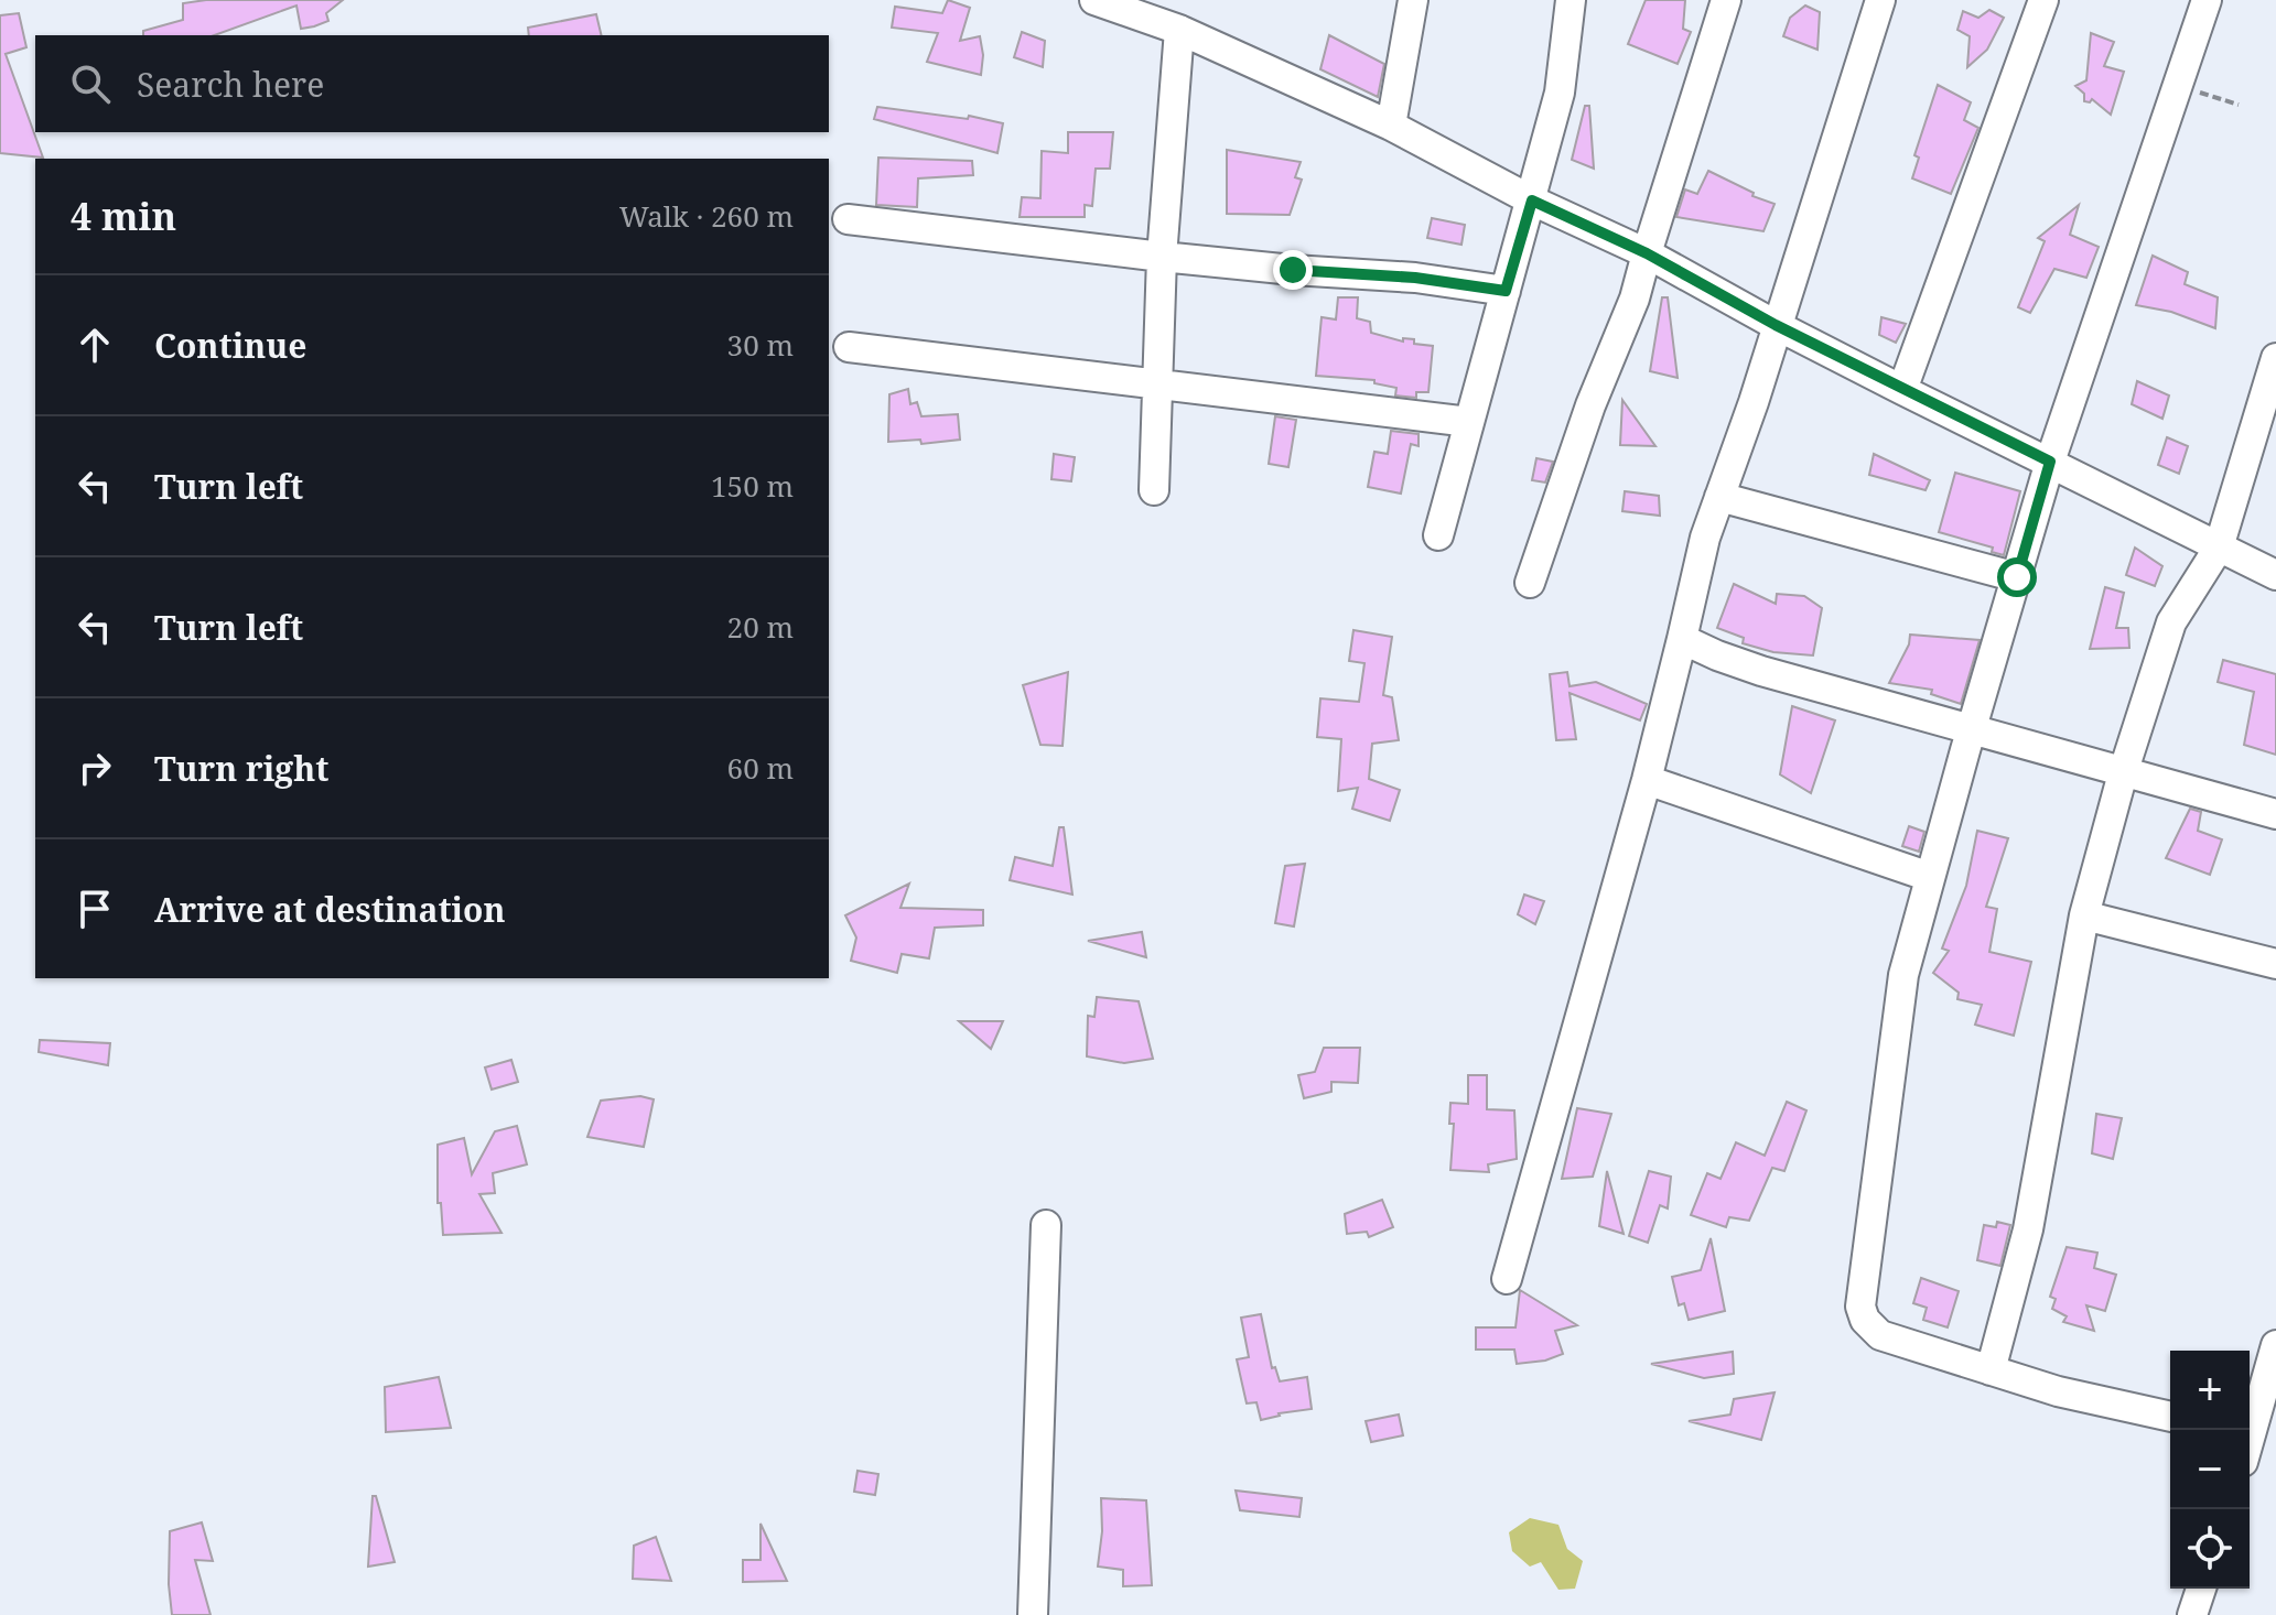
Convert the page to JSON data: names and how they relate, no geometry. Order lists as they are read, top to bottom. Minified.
{"page":{"search":"Search here","heading":["4 min","Walk · 260 m"],"list":[["Continue","30 m"],["Turn left","150 m"],["Turn left","20 m"],["Turn right","60 m"],"Arrive at destination"],"map_buttons":["+","−"]}}
